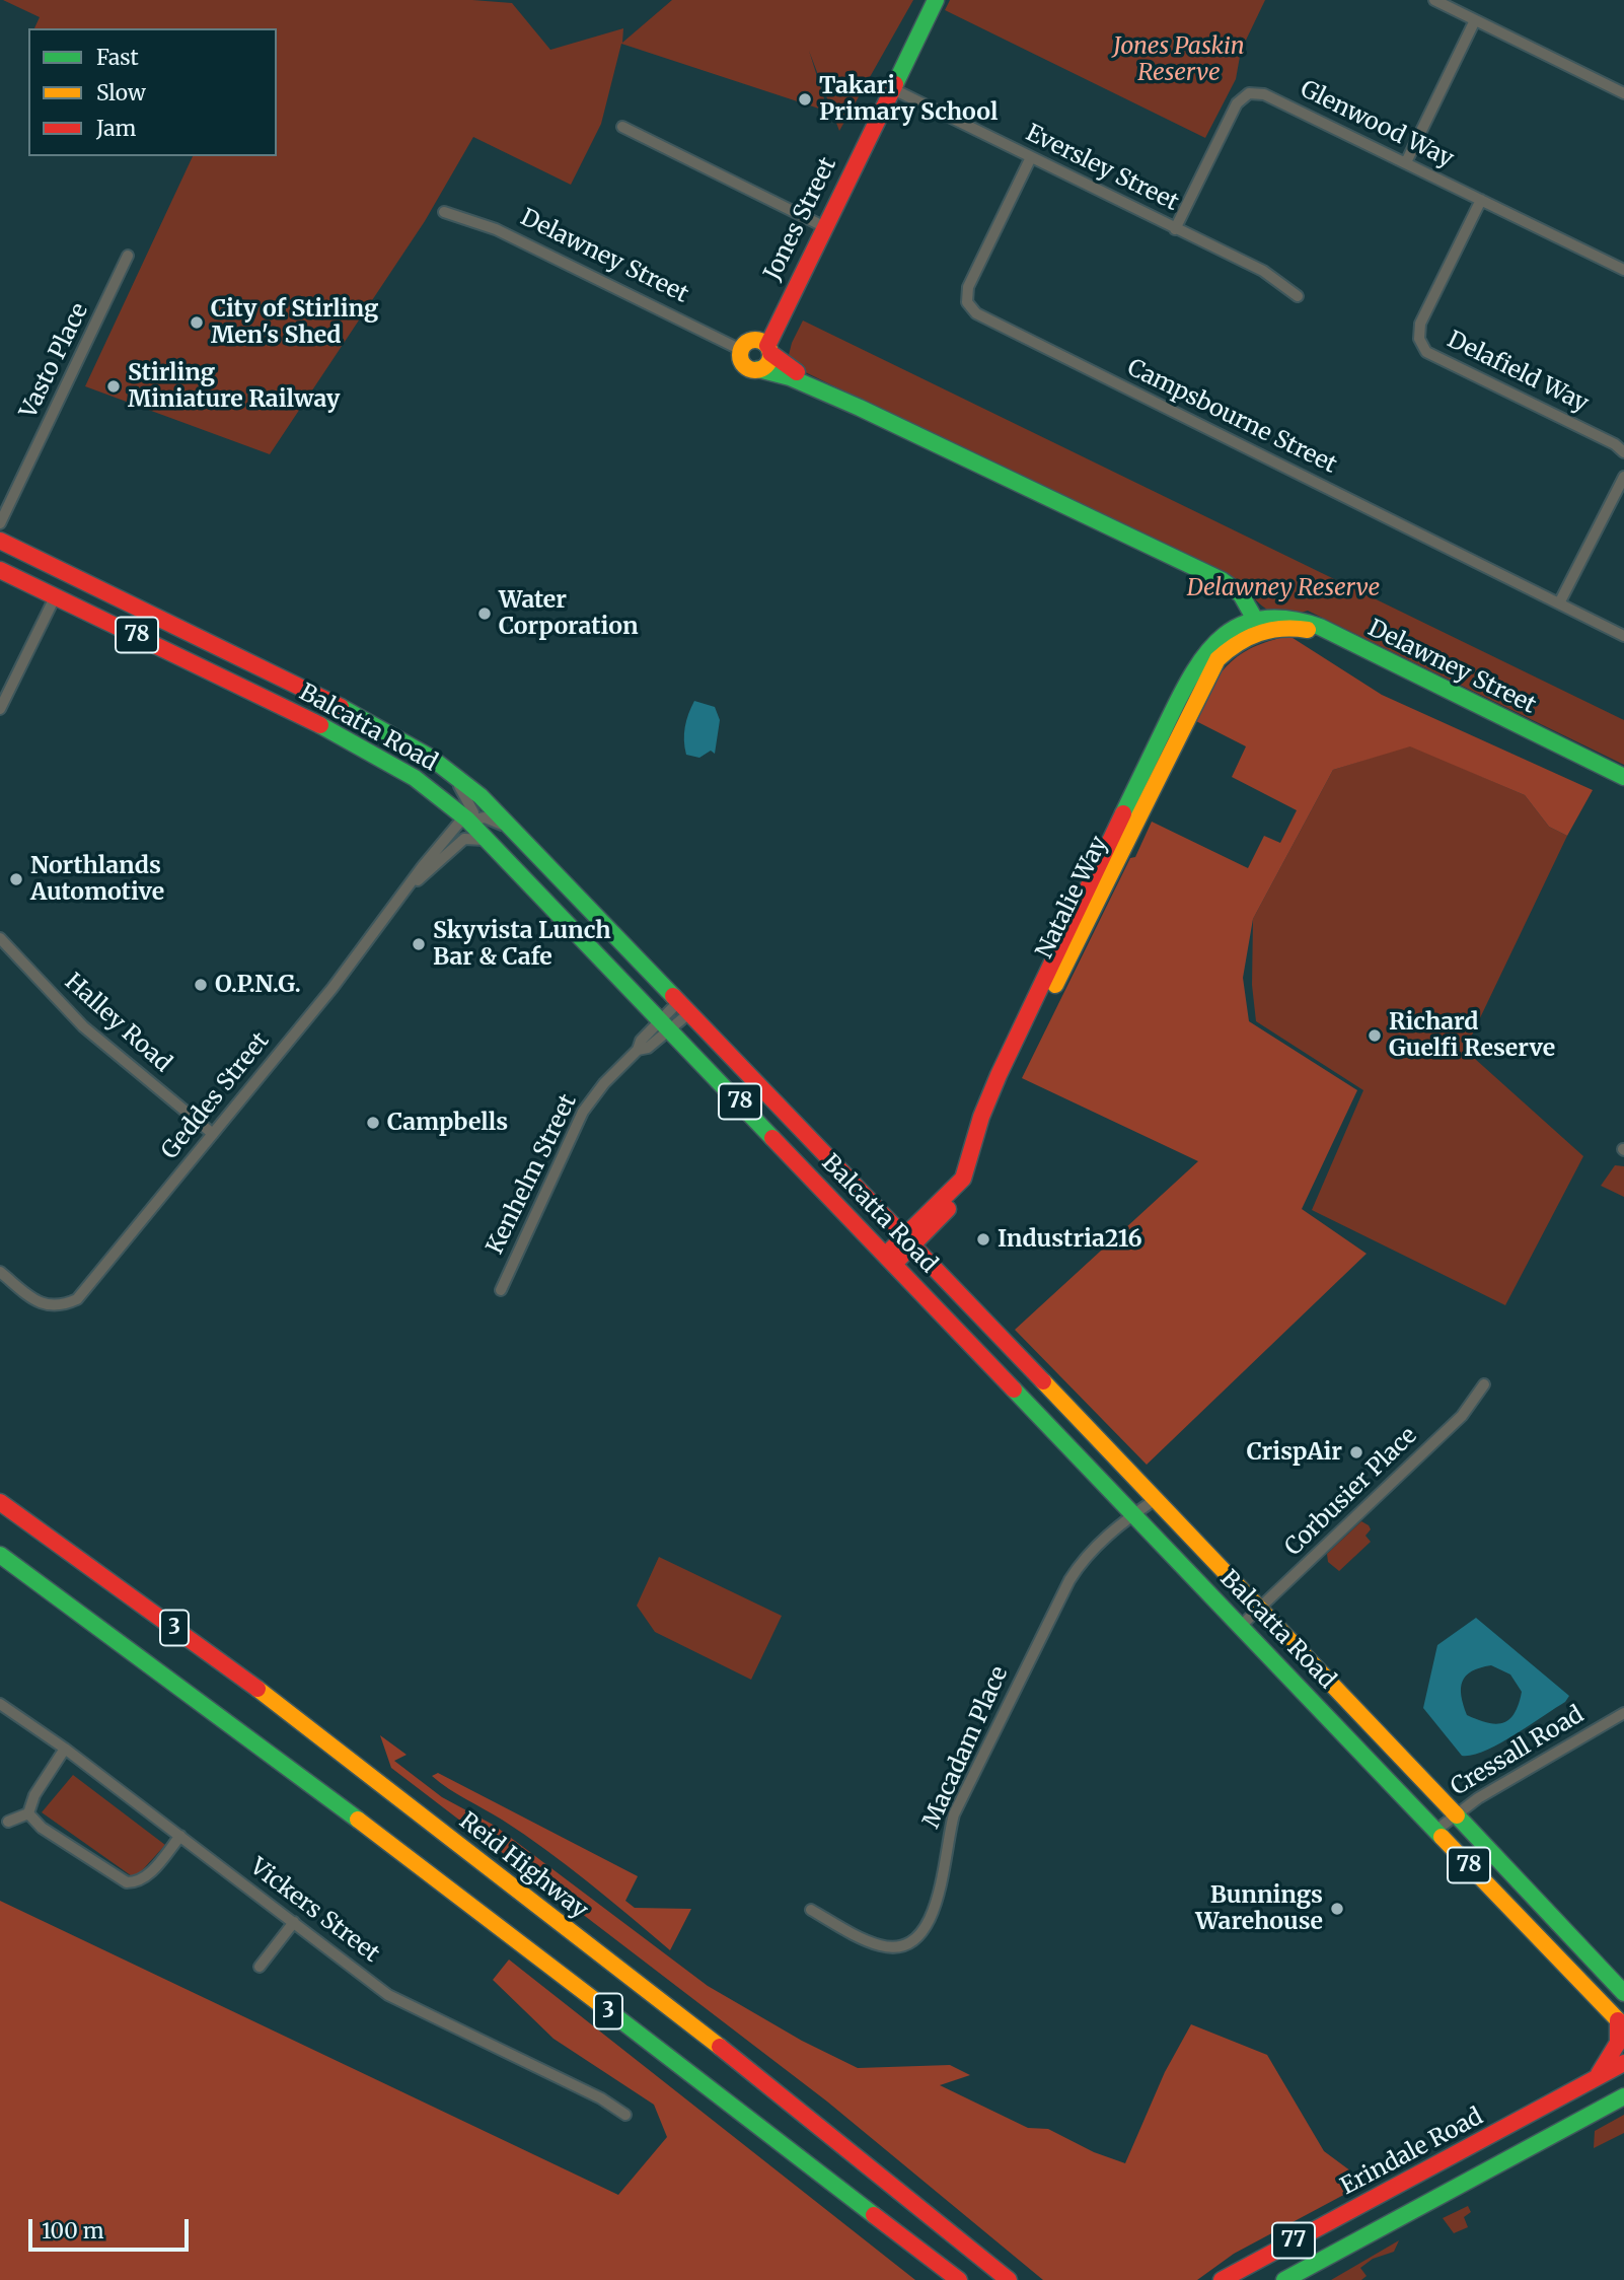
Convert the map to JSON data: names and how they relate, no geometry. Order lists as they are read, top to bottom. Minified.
{"streets":{"main road":["Jones Street","Delawney Street","78","Balcatta Road","Natalie Way","3","Reid Highway","Erindale Road","77"],"street":["Glenwood Way","Eversley Street","Vasto Place","Delafield Way","Campsbourne Street","Halley Road","Geddes Street","Kenhelm Street","Corbusier Place","Macadam Place","Cressall Road","Vickers Street"]},"crossings":[["Glenwood Way","Eversley Street"],["Glenwood Way","Delafield Way"],["Eversley Street","Jones Street"],["Eversley Street","Campsbourne Street"],["Jones Street","Delawney Street"],["Delawney Street","Natalie Way"],["Balcatta Road","Natalie Way"],["Balcatta Road","Geddes Street"],["Balcatta Road","Kenhelm Street"],["Balcatta Road","Corbusier Place"],["Balcatta Road","Macadam Place"],["Balcatta Road","Cressall Road"],["Halley Road","Geddes Street"]],"parks":["Jones Paskin Reserve","Delawney Reserve"],"places":["Takari Primary School","City of Stirling Men's Shed","Stirling Miniature Railway","Water Corporation","Northlands Automotive","Skyvista Lunch Bar & Cafe","O.P.N.G.","Richard Guelfi Reserve","Campbells","Industria216","CrispAir","Bunnings Warehouse"],"legend":["Fast","Slow","Jam"],"scale_bar":"100 m"}
